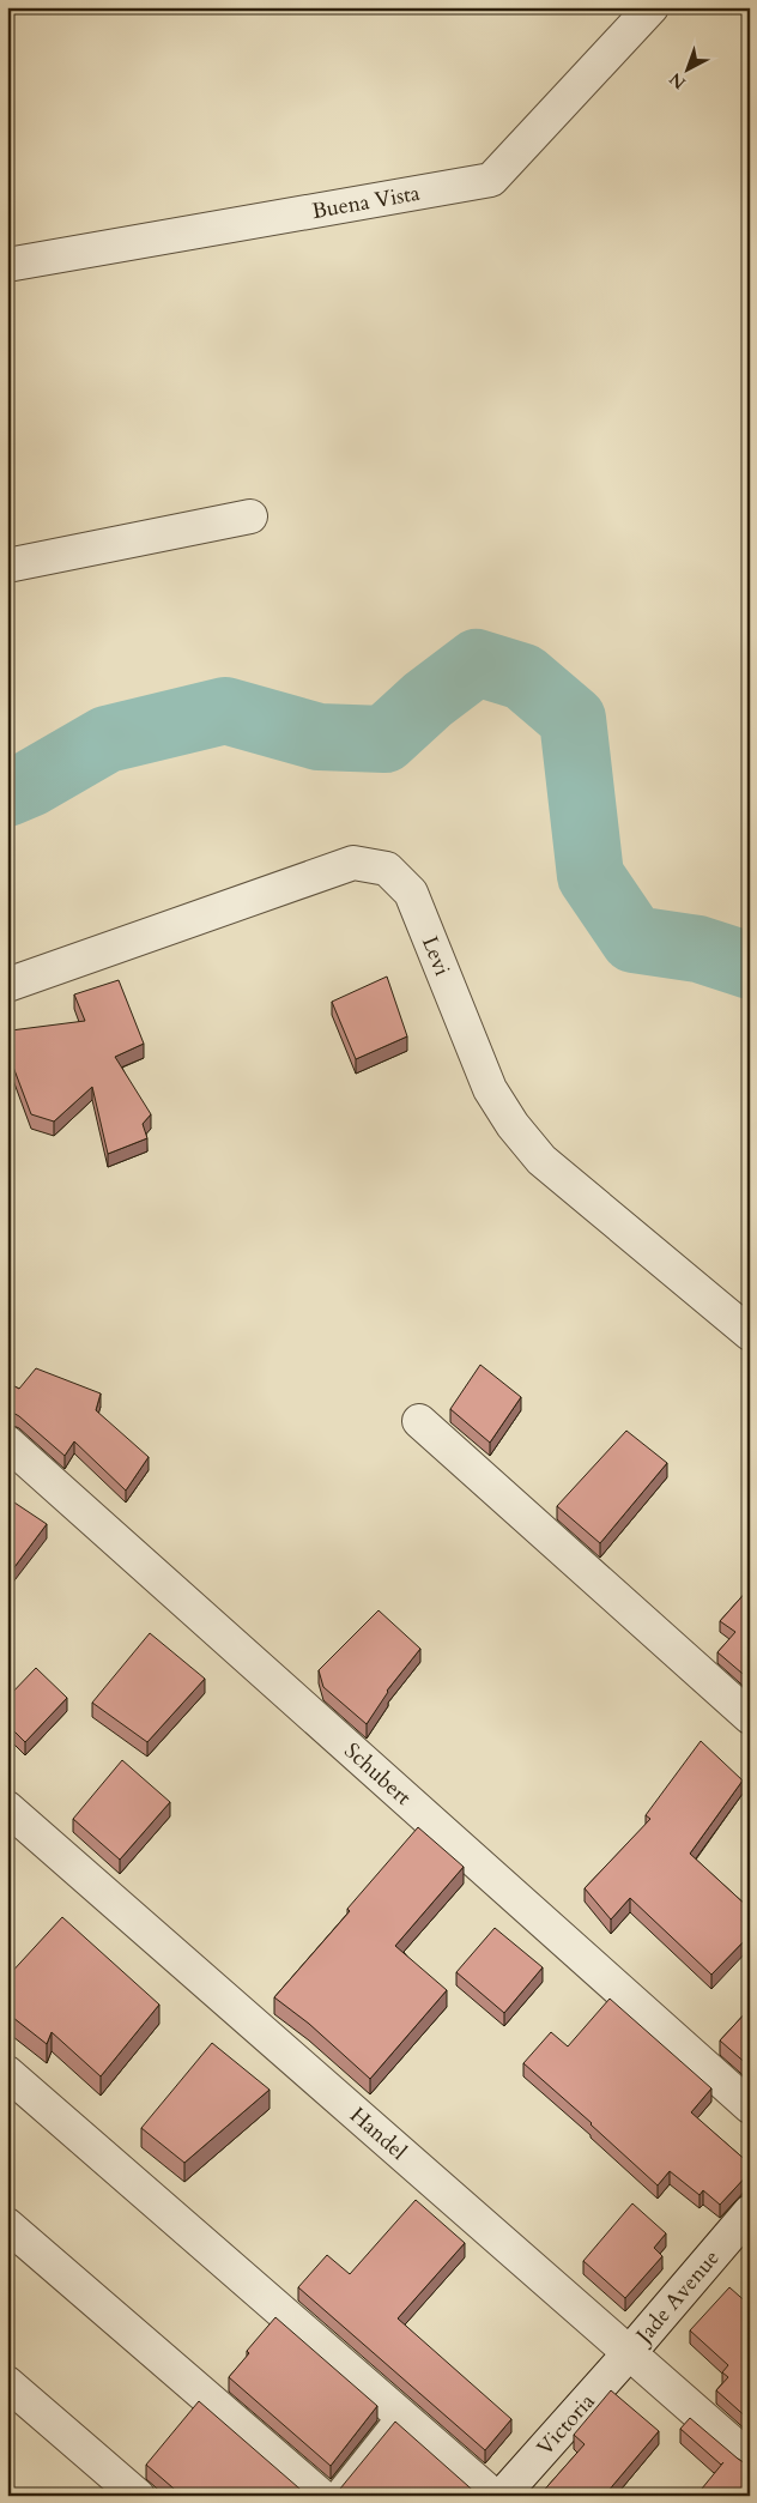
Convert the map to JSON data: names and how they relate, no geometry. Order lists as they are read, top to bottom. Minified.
{"streets":{"street":["Buena Vista","Levi","Schubert","Handel","Jade Avenue","Victoria"]},"crossings":[["Handel","Jade Avenue"],["Handel","Victoria"],["Jade Avenue","Victoria"]],"north":"bottom left"}
